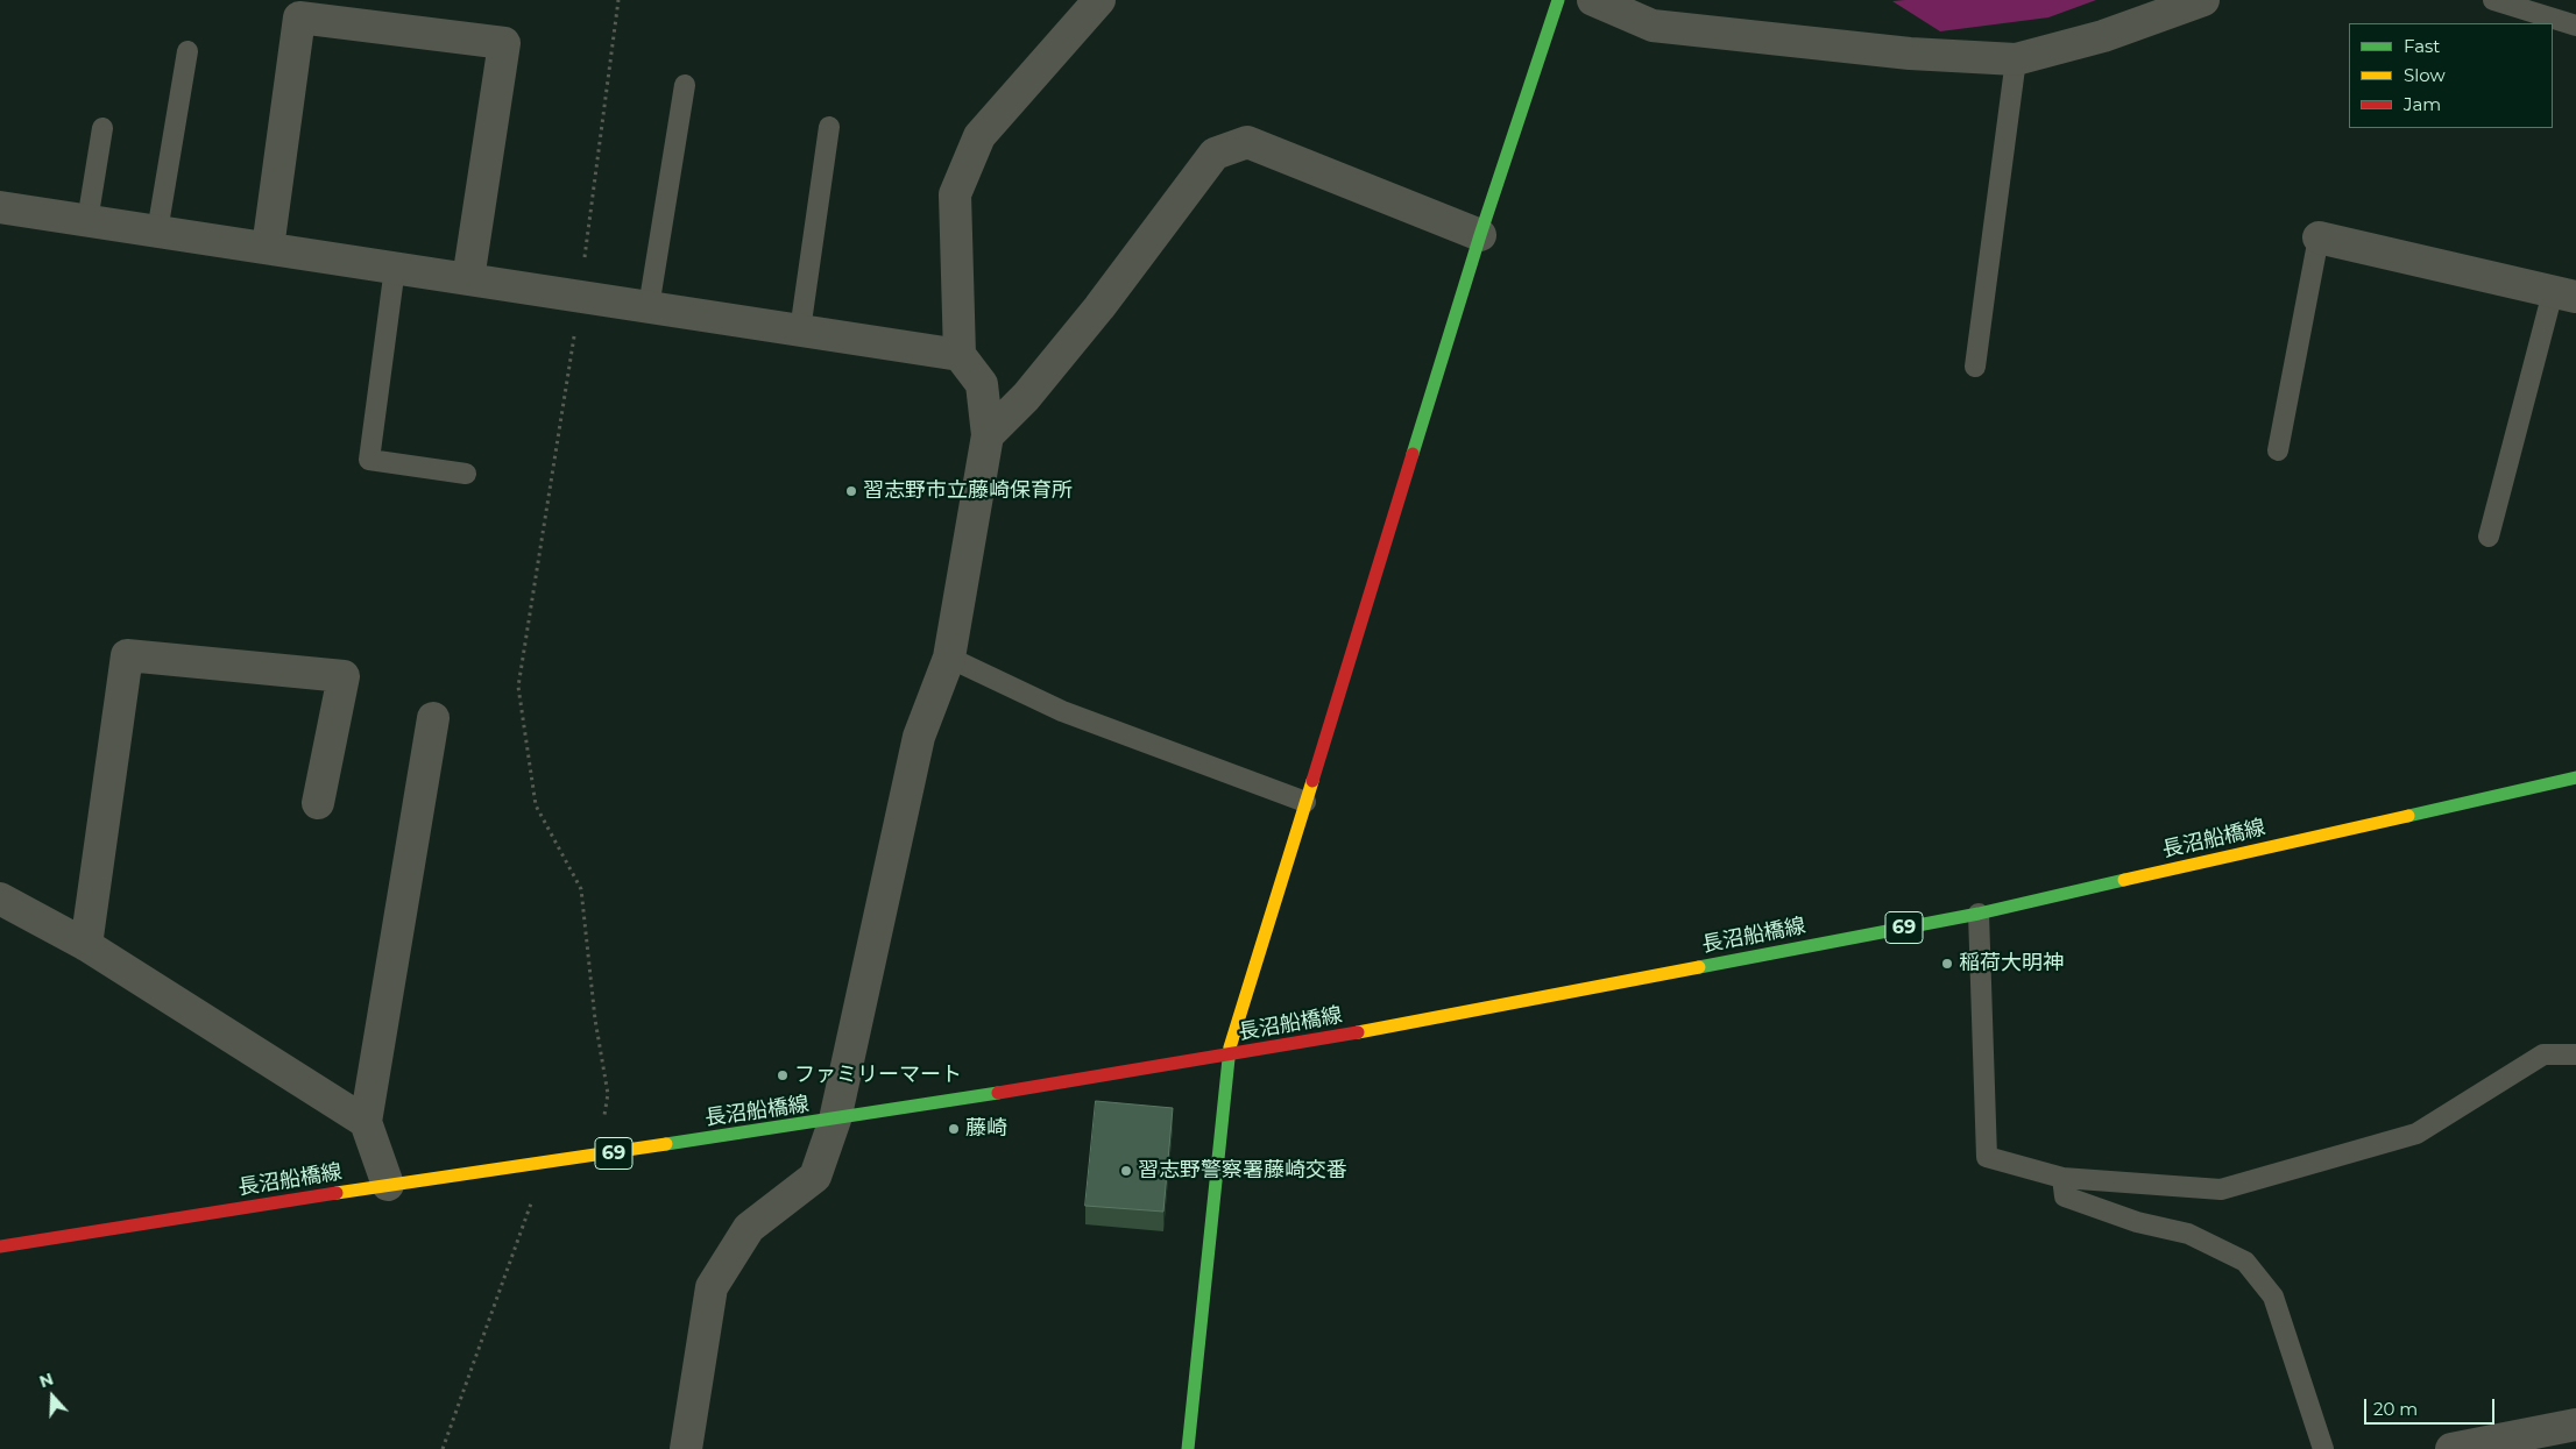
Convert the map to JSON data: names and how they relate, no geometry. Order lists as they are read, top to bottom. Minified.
{"streets":{"main road":["長沼船橋線","69"]},"places":["習志野市立藤崎保育所","稲荷大明神","ファミリーマート","藤崎","習志野警察署藤崎交番"],"legend":["Fast","Slow","Jam"],"scale_bar":"20 m","north":"top"}
